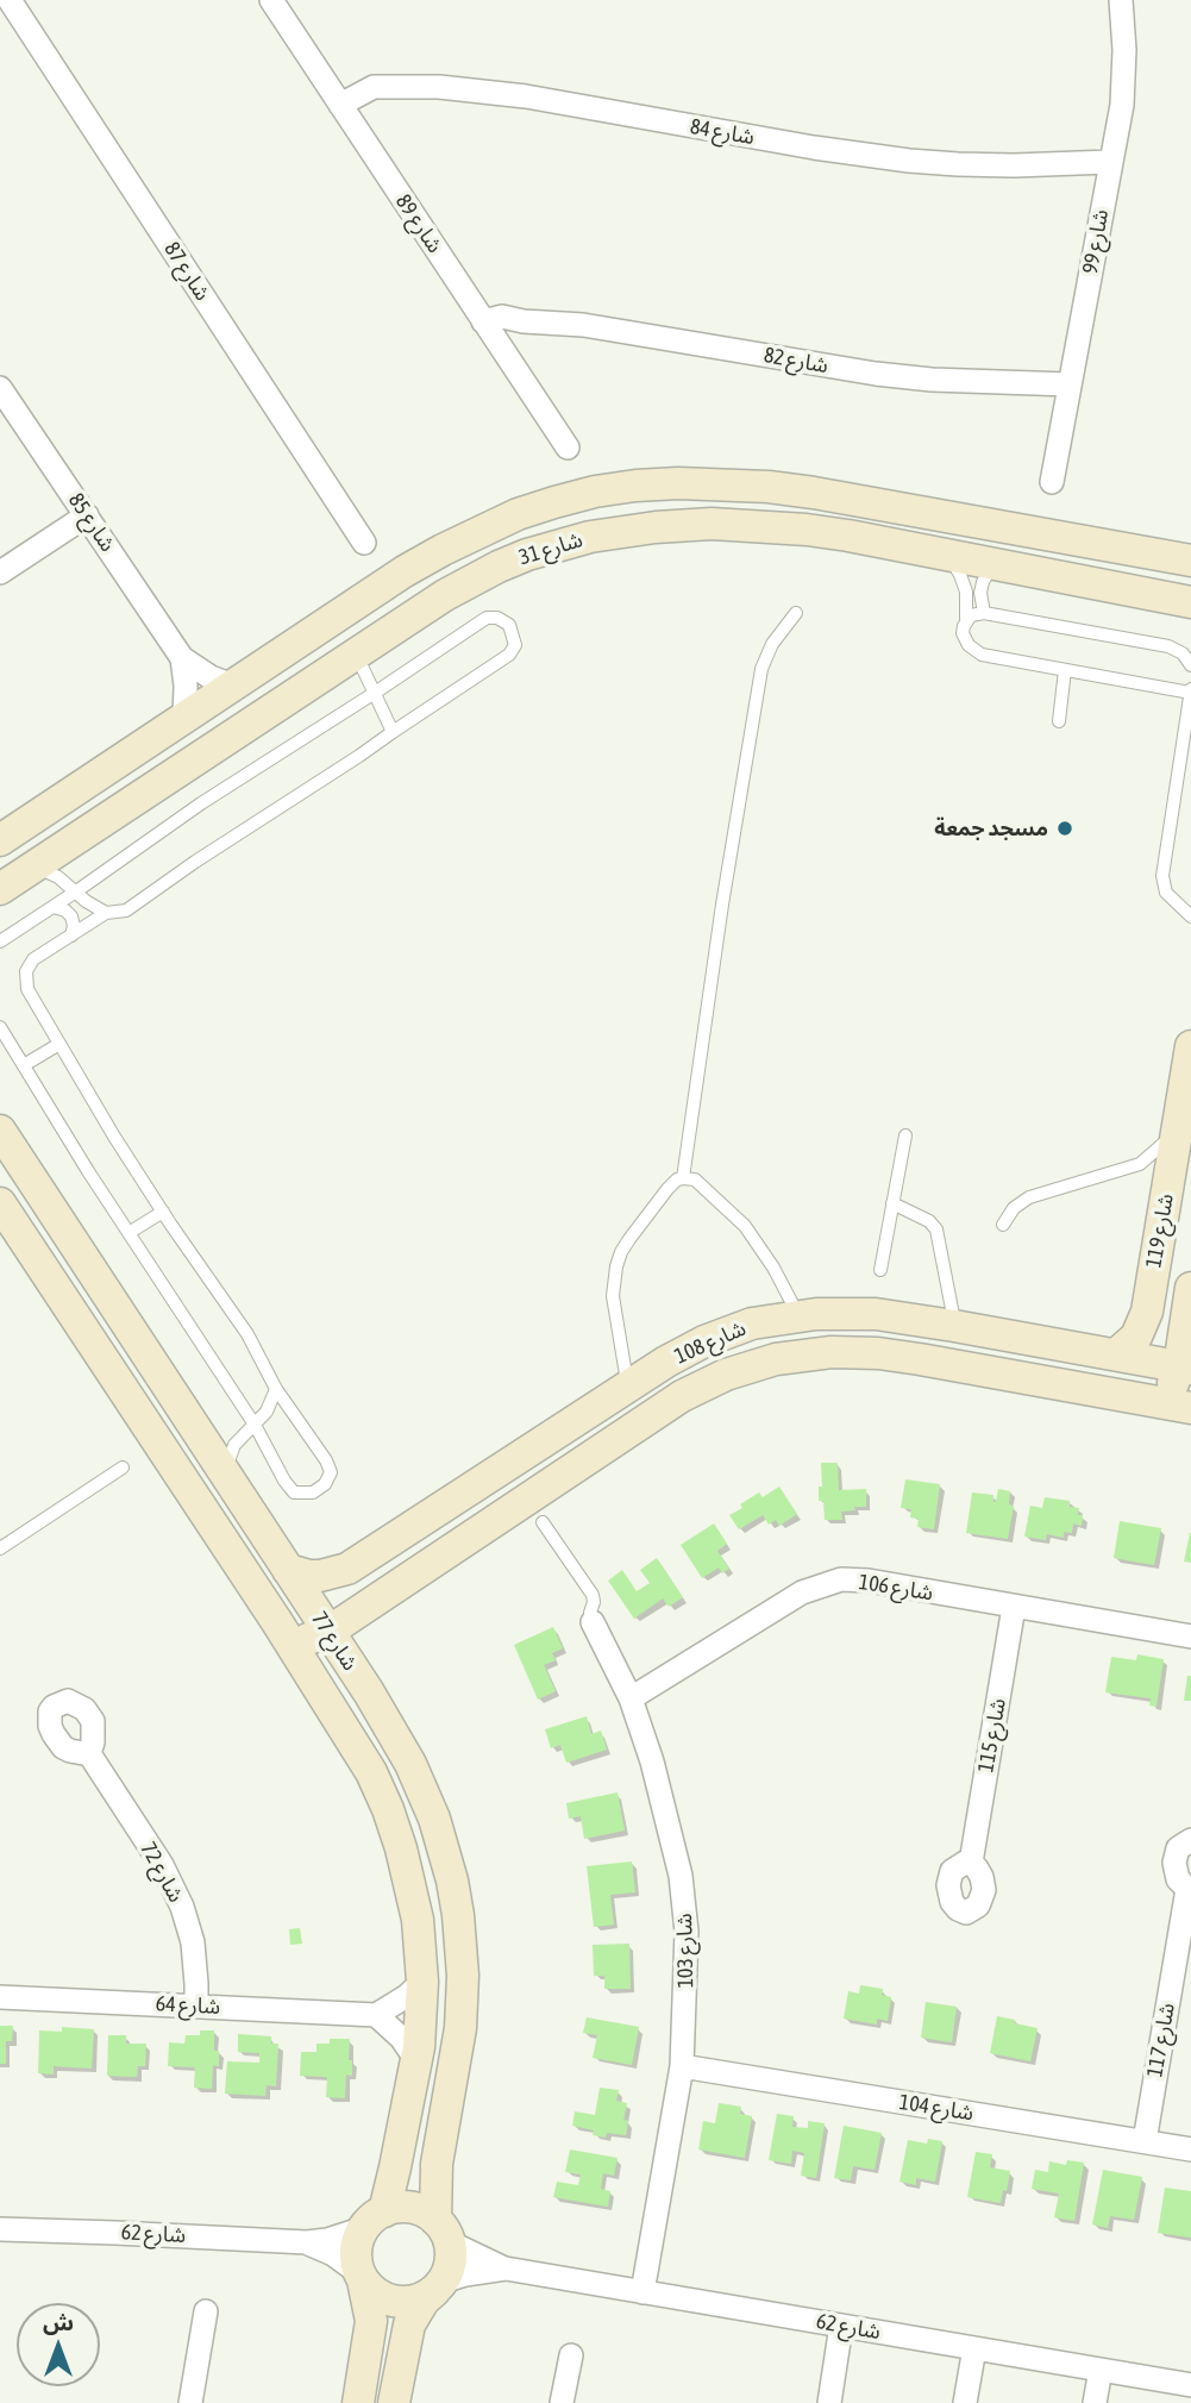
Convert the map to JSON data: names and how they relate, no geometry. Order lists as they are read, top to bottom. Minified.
{"streets":{"street":["شارع 84","شارع 89","شارع 99","شارع 87","شارع 82","شارع 85","شارع 31","شارع 119","شارع 108","شارع 106","شارع 77","شارع 115","شارع 72","شارع 103","شارع 64","شارع 117","شارع 104","شارع 62"]},"crossings":[["شارع 84","شارع 89"],["شارع 84","شارع 99"],["شارع 89","شارع 82"],["شارع 99","شارع 82"],["شارع 85","شارع 31"],["شارع 119","شارع 108"],["شارع 108","شارع 77"],["شارع 106","شارع 115"],["شارع 106","شارع 103"],["شارع 77","شارع 62"],["شارع 72","شارع 64"],["شارع 103","شارع 104"],["شارع 103","شارع 62"],["شارع 117","شارع 104"]],"places":["مسجد جمعة"],"north":"top"}
